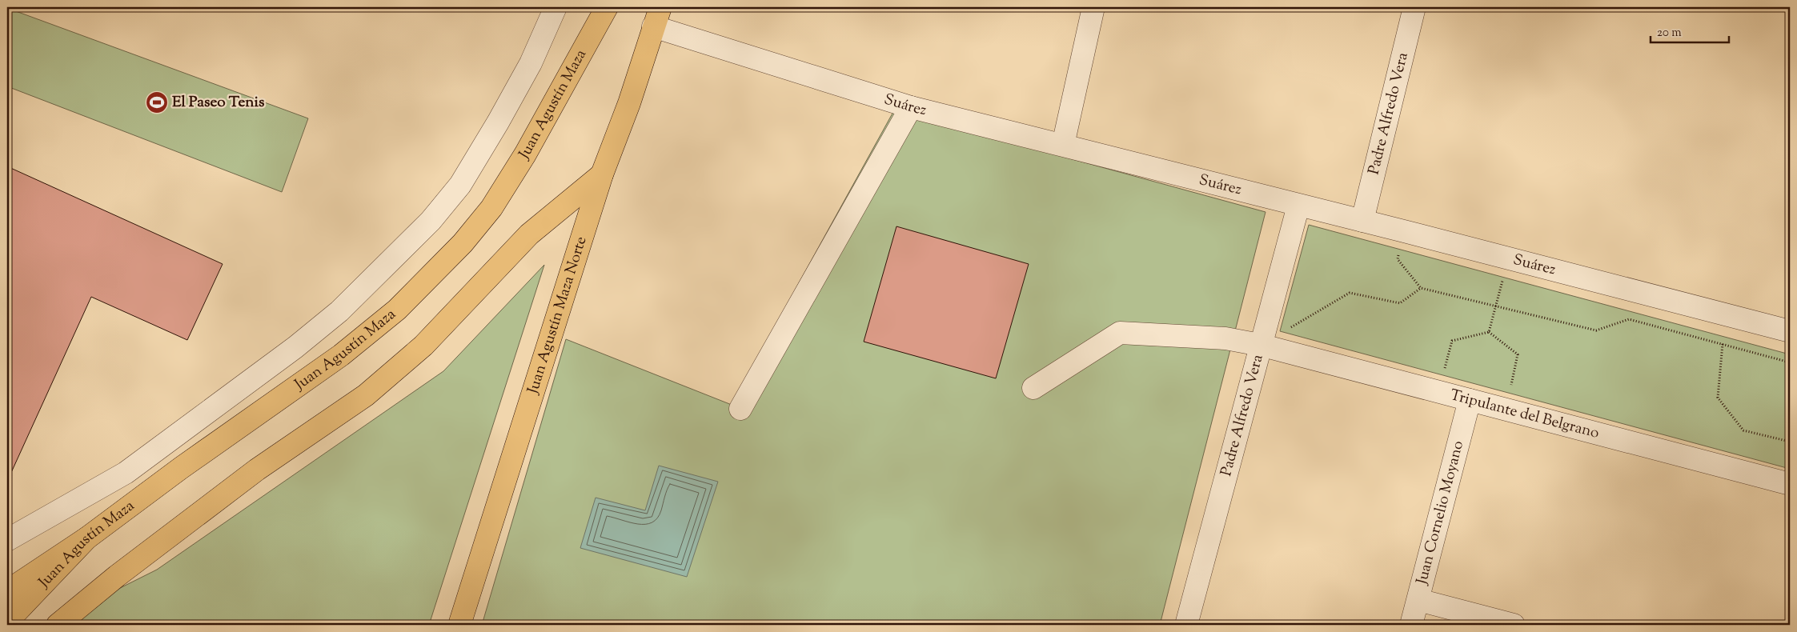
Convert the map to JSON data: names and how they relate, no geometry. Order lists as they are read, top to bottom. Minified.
{"streets":{"main road":["Juan Agustín Maza","Juan Agustín Maza Norte"],"street":["Suárez","Padre Alfredo Vera","Tripulante del Belgrano","Juan Cornelio Moyano"]},"crossings":[["Suárez","Padre Alfredo Vera"],["Suárez","Juan Agustín Maza Norte"],["Padre Alfredo Vera","Tripulante del Belgrano"],["Tripulante del Belgrano","Juan Cornelio Moyano"]],"places":{"sports":["El Paseo Tenis"]},"scale_bar":"20 m"}
